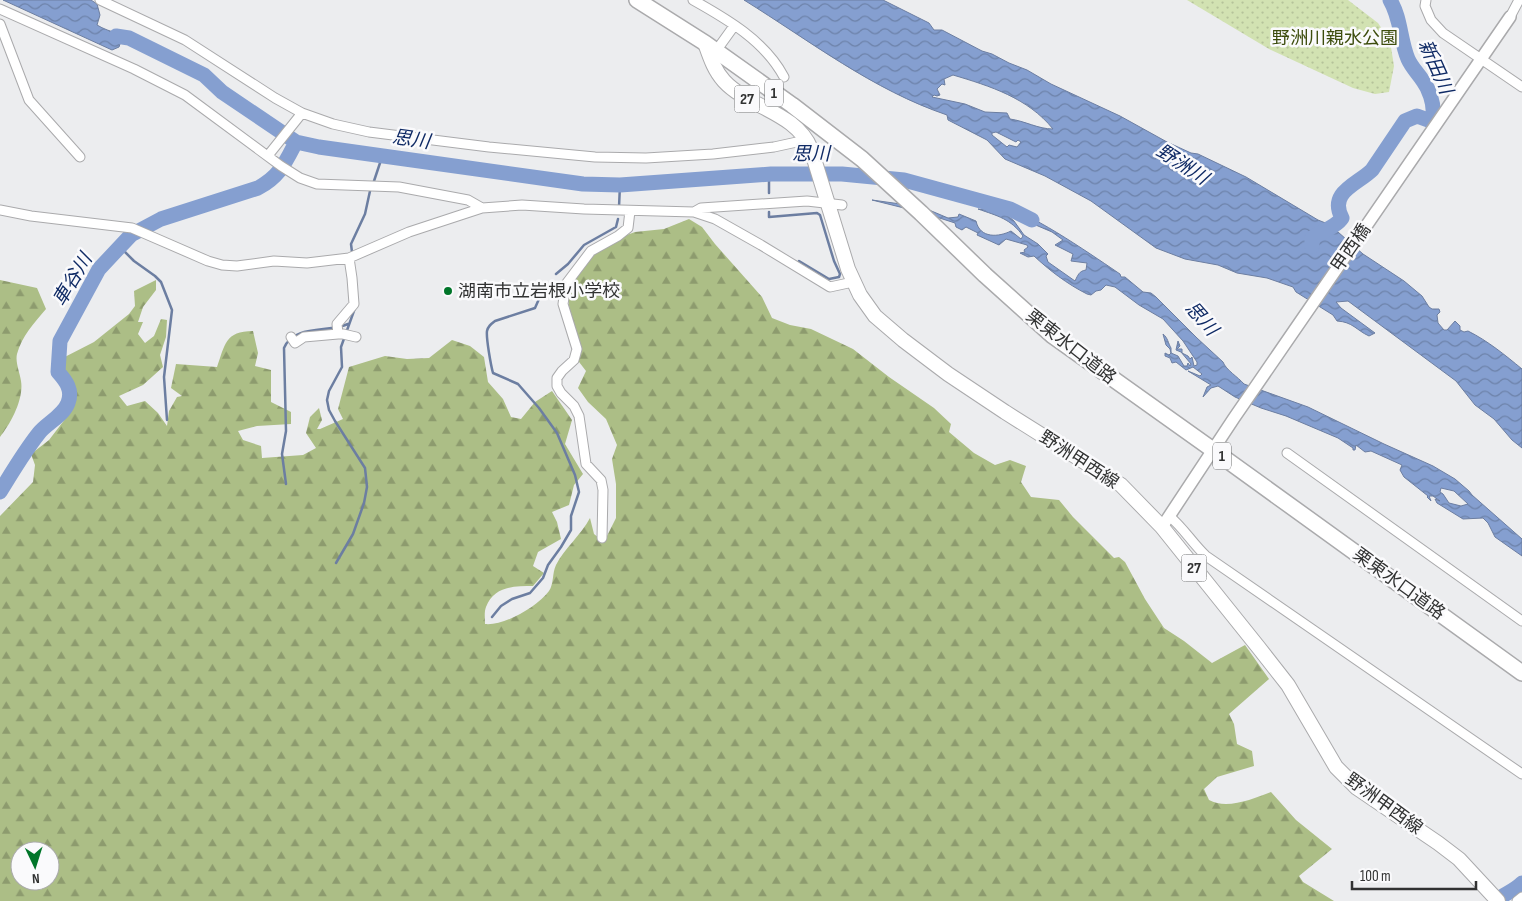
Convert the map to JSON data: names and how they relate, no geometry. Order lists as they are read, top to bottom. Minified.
{"streets":{"highway":["1","栗東水口道路"],"main road":["27","野洲甲西線"],"street":["甲西橋"]},"crossings":[["甲西橋","栗東水口道路"],["甲西橋","野洲甲西線"],["栗東水口道路","野洲甲西線"]],"water":["新田川","思川","野洲川","車谷川"],"parks":["野洲川親水公園"],"places":["湖南市立岩根小学校"],"scale_bar":"100 m","north":"bottom"}
